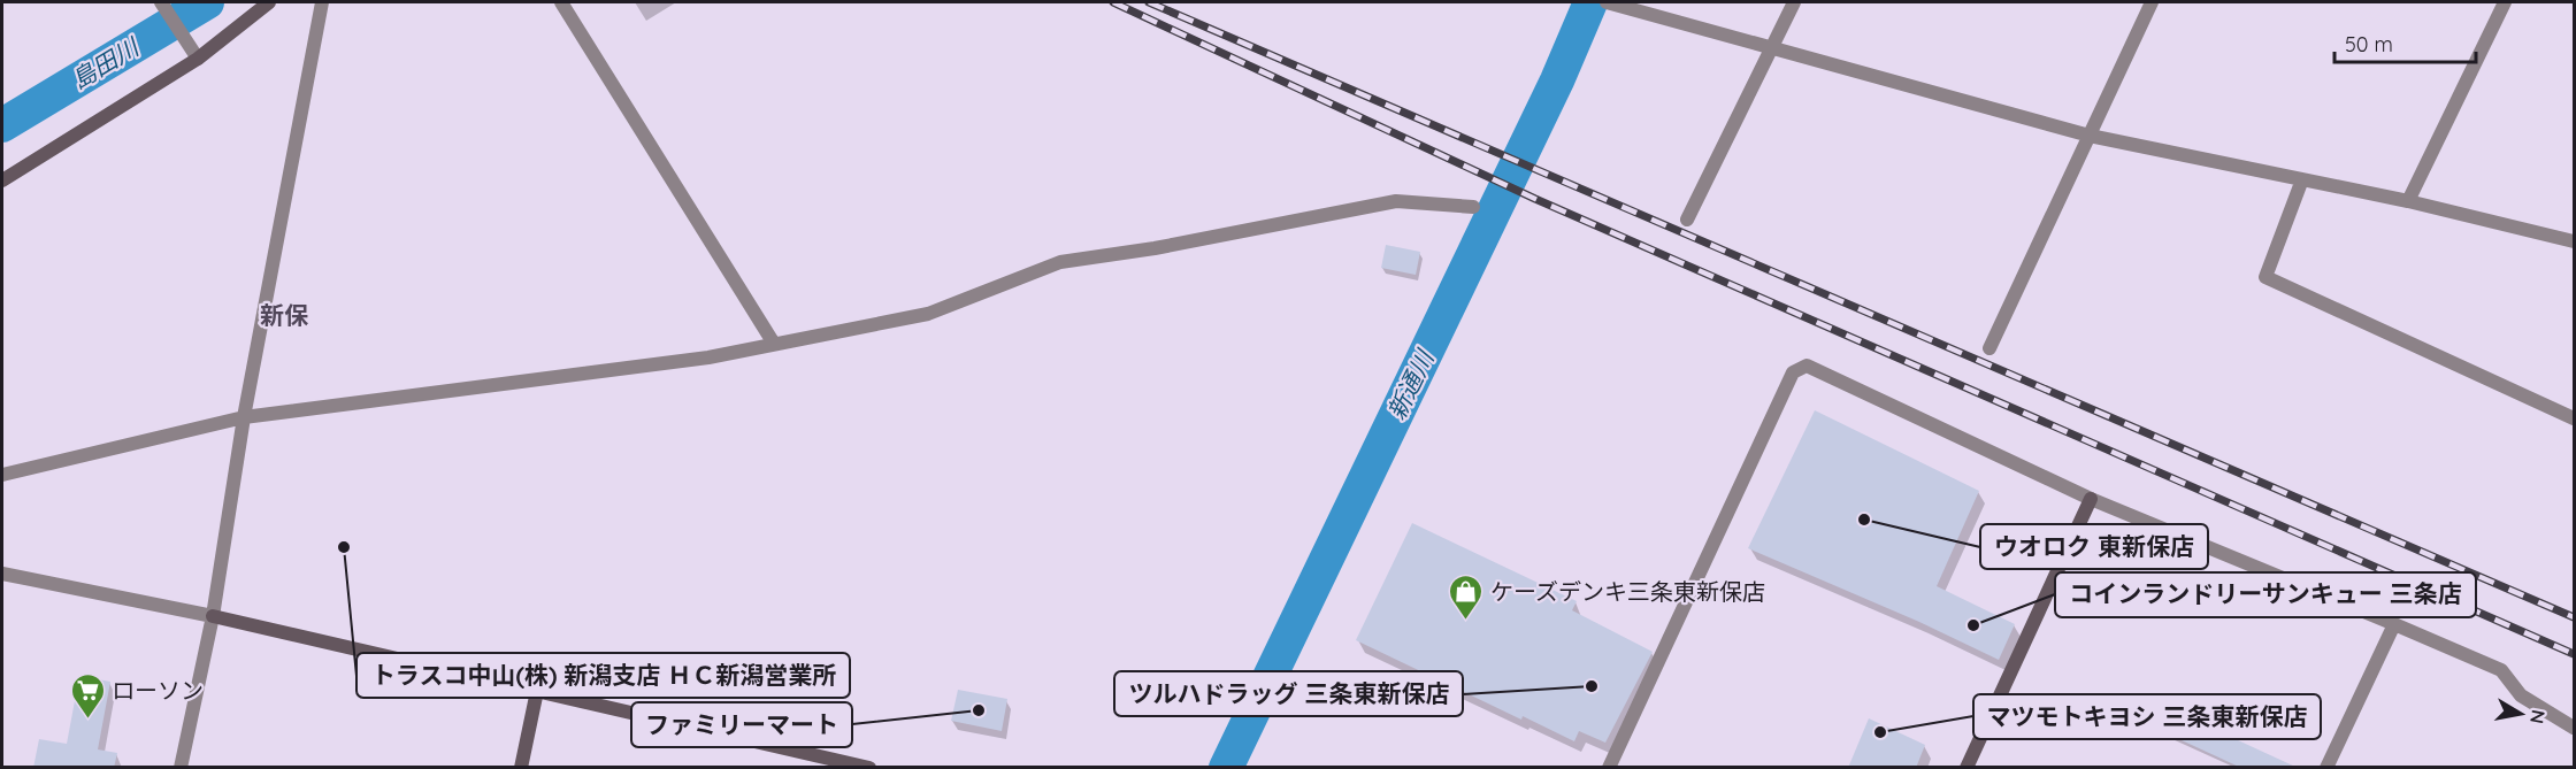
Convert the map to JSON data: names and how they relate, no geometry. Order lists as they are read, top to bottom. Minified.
{"districts":["新保"],"water":["島田川","新通川"],"places":{"other":["ウオロク 東新保店","トラスコ中山(株) 新潟支店 ＨＣ新潟営業所","コインランドリーサンキュー 三条店","ツルハドラッグ 三条東新保店","ファミリーマート","マツモトキヨシ 三条東新保店"],"shop":["ケーズデンキ三条東新保店"],"supermarket":["ローソン"]},"scale_bar":"50 m","north":"right"}
